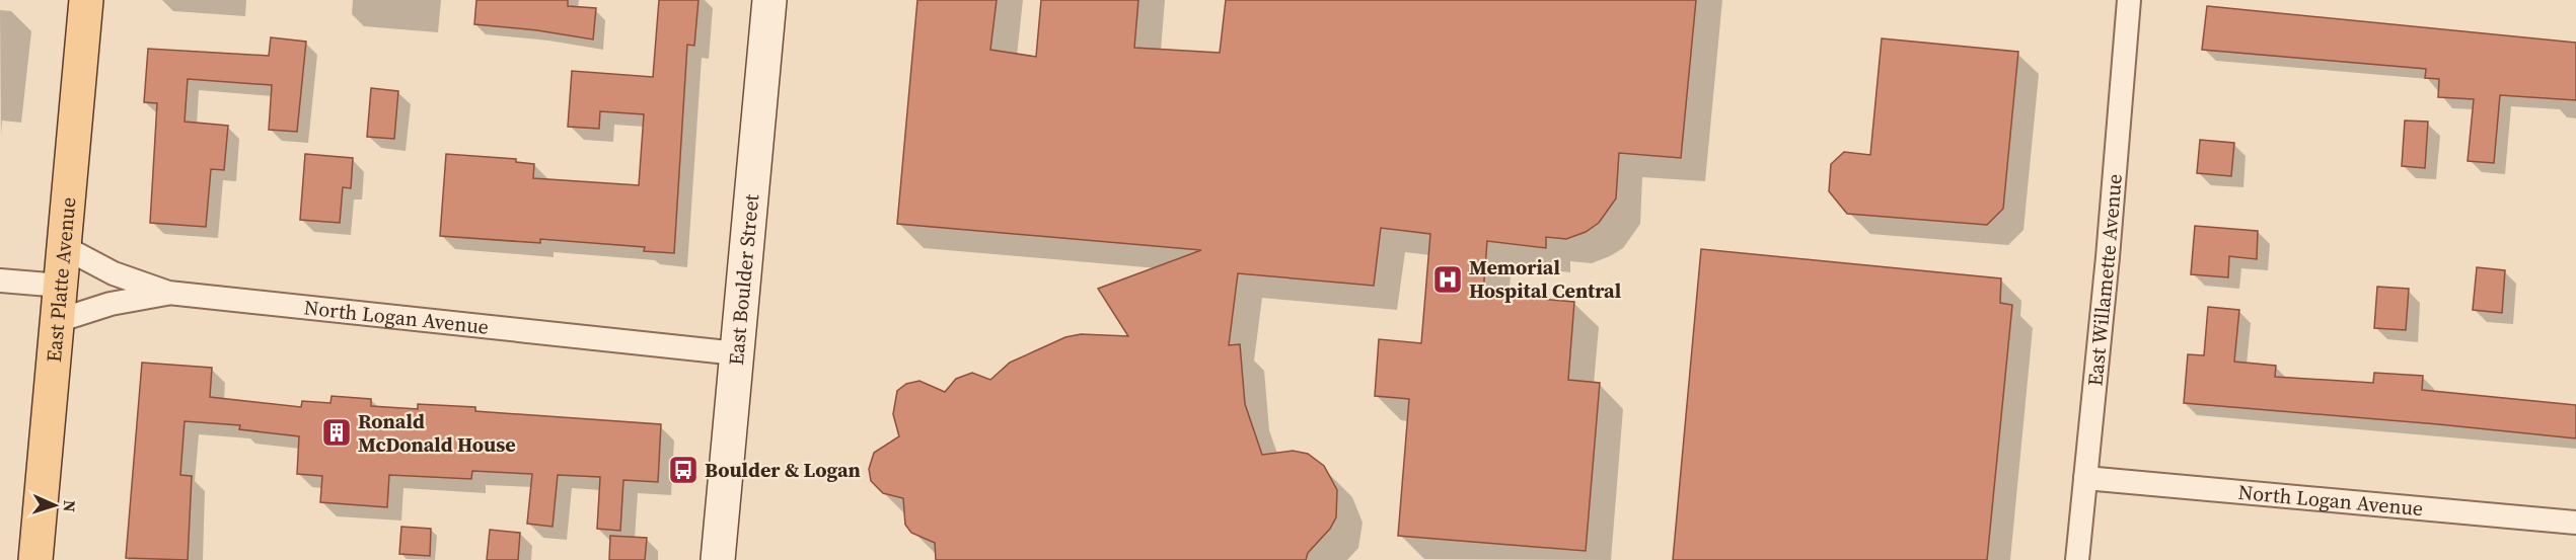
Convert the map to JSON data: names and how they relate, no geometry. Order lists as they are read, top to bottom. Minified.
{"streets":{"main road":["East Platte Avenue"],"street":["East Boulder Street","East Willamette Avenue","North Logan Avenue"]},"crossings":[["East Boulder Street","North Logan Avenue"],["East Platte Avenue","North Logan Avenue"],["East Willamette Avenue","North Logan Avenue"]],"places":{"hospital":["Memorial Hospital Central"],"building":["Ronald McDonald House"],"bus stop":["Boulder & Logan"]},"north":"right"}
